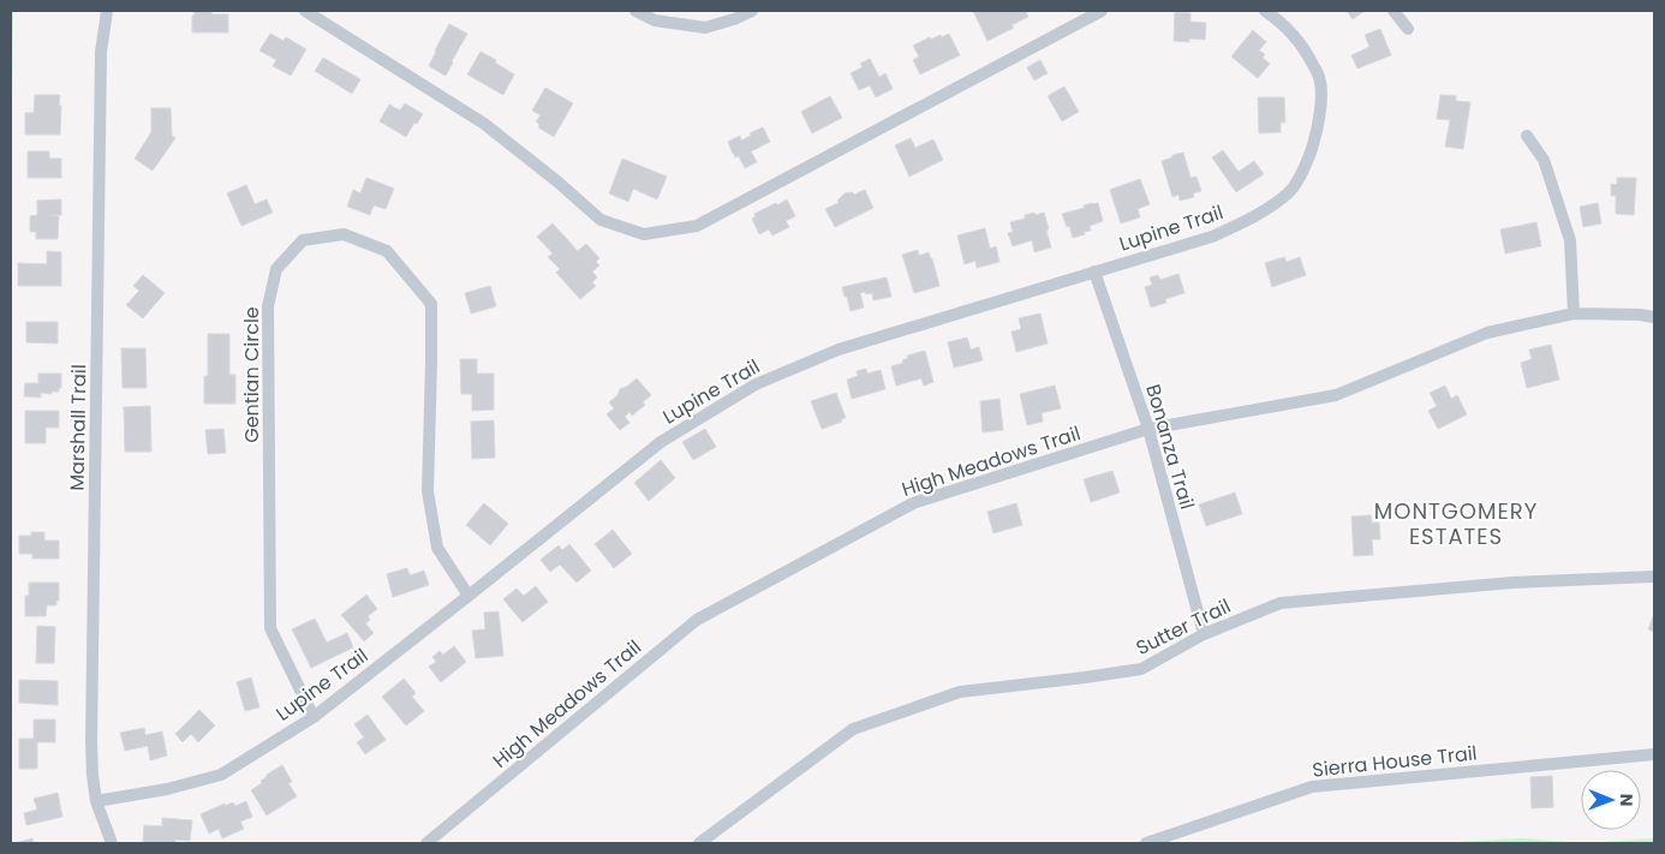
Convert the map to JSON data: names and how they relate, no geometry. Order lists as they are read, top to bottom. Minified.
{"streets":{"street":["Lupine Trail","Gentian Circle","Marshall Trail","Bonanza Trail","High Meadows Trail","Sutter Trail","Sierra House Trail"]},"crossings":[["Lupine Trail","Gentian Circle"],["Lupine Trail","Marshall Trail"],["Lupine Trail","Bonanza Trail"],["Bonanza Trail","High Meadows Trail"],["Bonanza Trail","Sutter Trail"]],"districts":["MONTGOMERY ESTATES"],"north":"right"}
